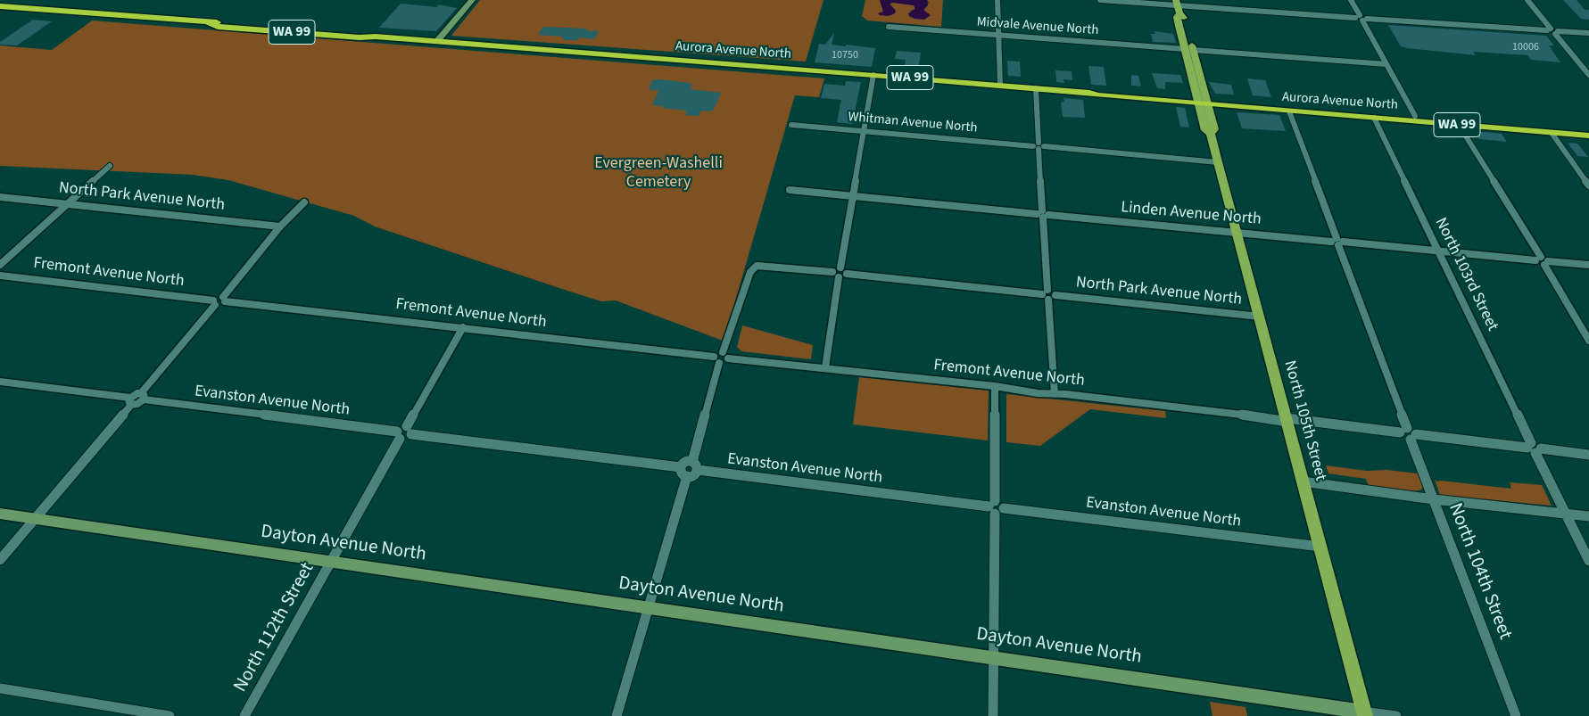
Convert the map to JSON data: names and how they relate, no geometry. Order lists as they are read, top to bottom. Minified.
{"streets":{"highway":["WA 99","Aurora Avenue North"],"main road":["North 105th Street"],"street":["Midvale Avenue North","Whitman Avenue North","North Park Avenue North","Linden Avenue North","Fremont Avenue North","North 103rd Street","Evanston Avenue North","Dayton Avenue North","North 104th Street","North 112th Street"]},"crossings":[["Aurora Avenue North","North 103rd Street"],["Aurora Avenue North","North 105th Street"],["Whitman Avenue North","North 105th Street"],["North Park Avenue North","North 105th Street"],["Linden Avenue North","North 103rd Street"],["Linden Avenue North","North 105th Street"],["Fremont Avenue North","North 105th Street"],["Evanston Avenue North","North 105th Street"],["Evanston Avenue North","North 112th Street"],["North 105th Street","Dayton Avenue North"],["Dayton Avenue North","North 112th Street"]],"parks":["Evergreen-Washelli Cemetery"],"house_numbers":["10006","10750"]}
